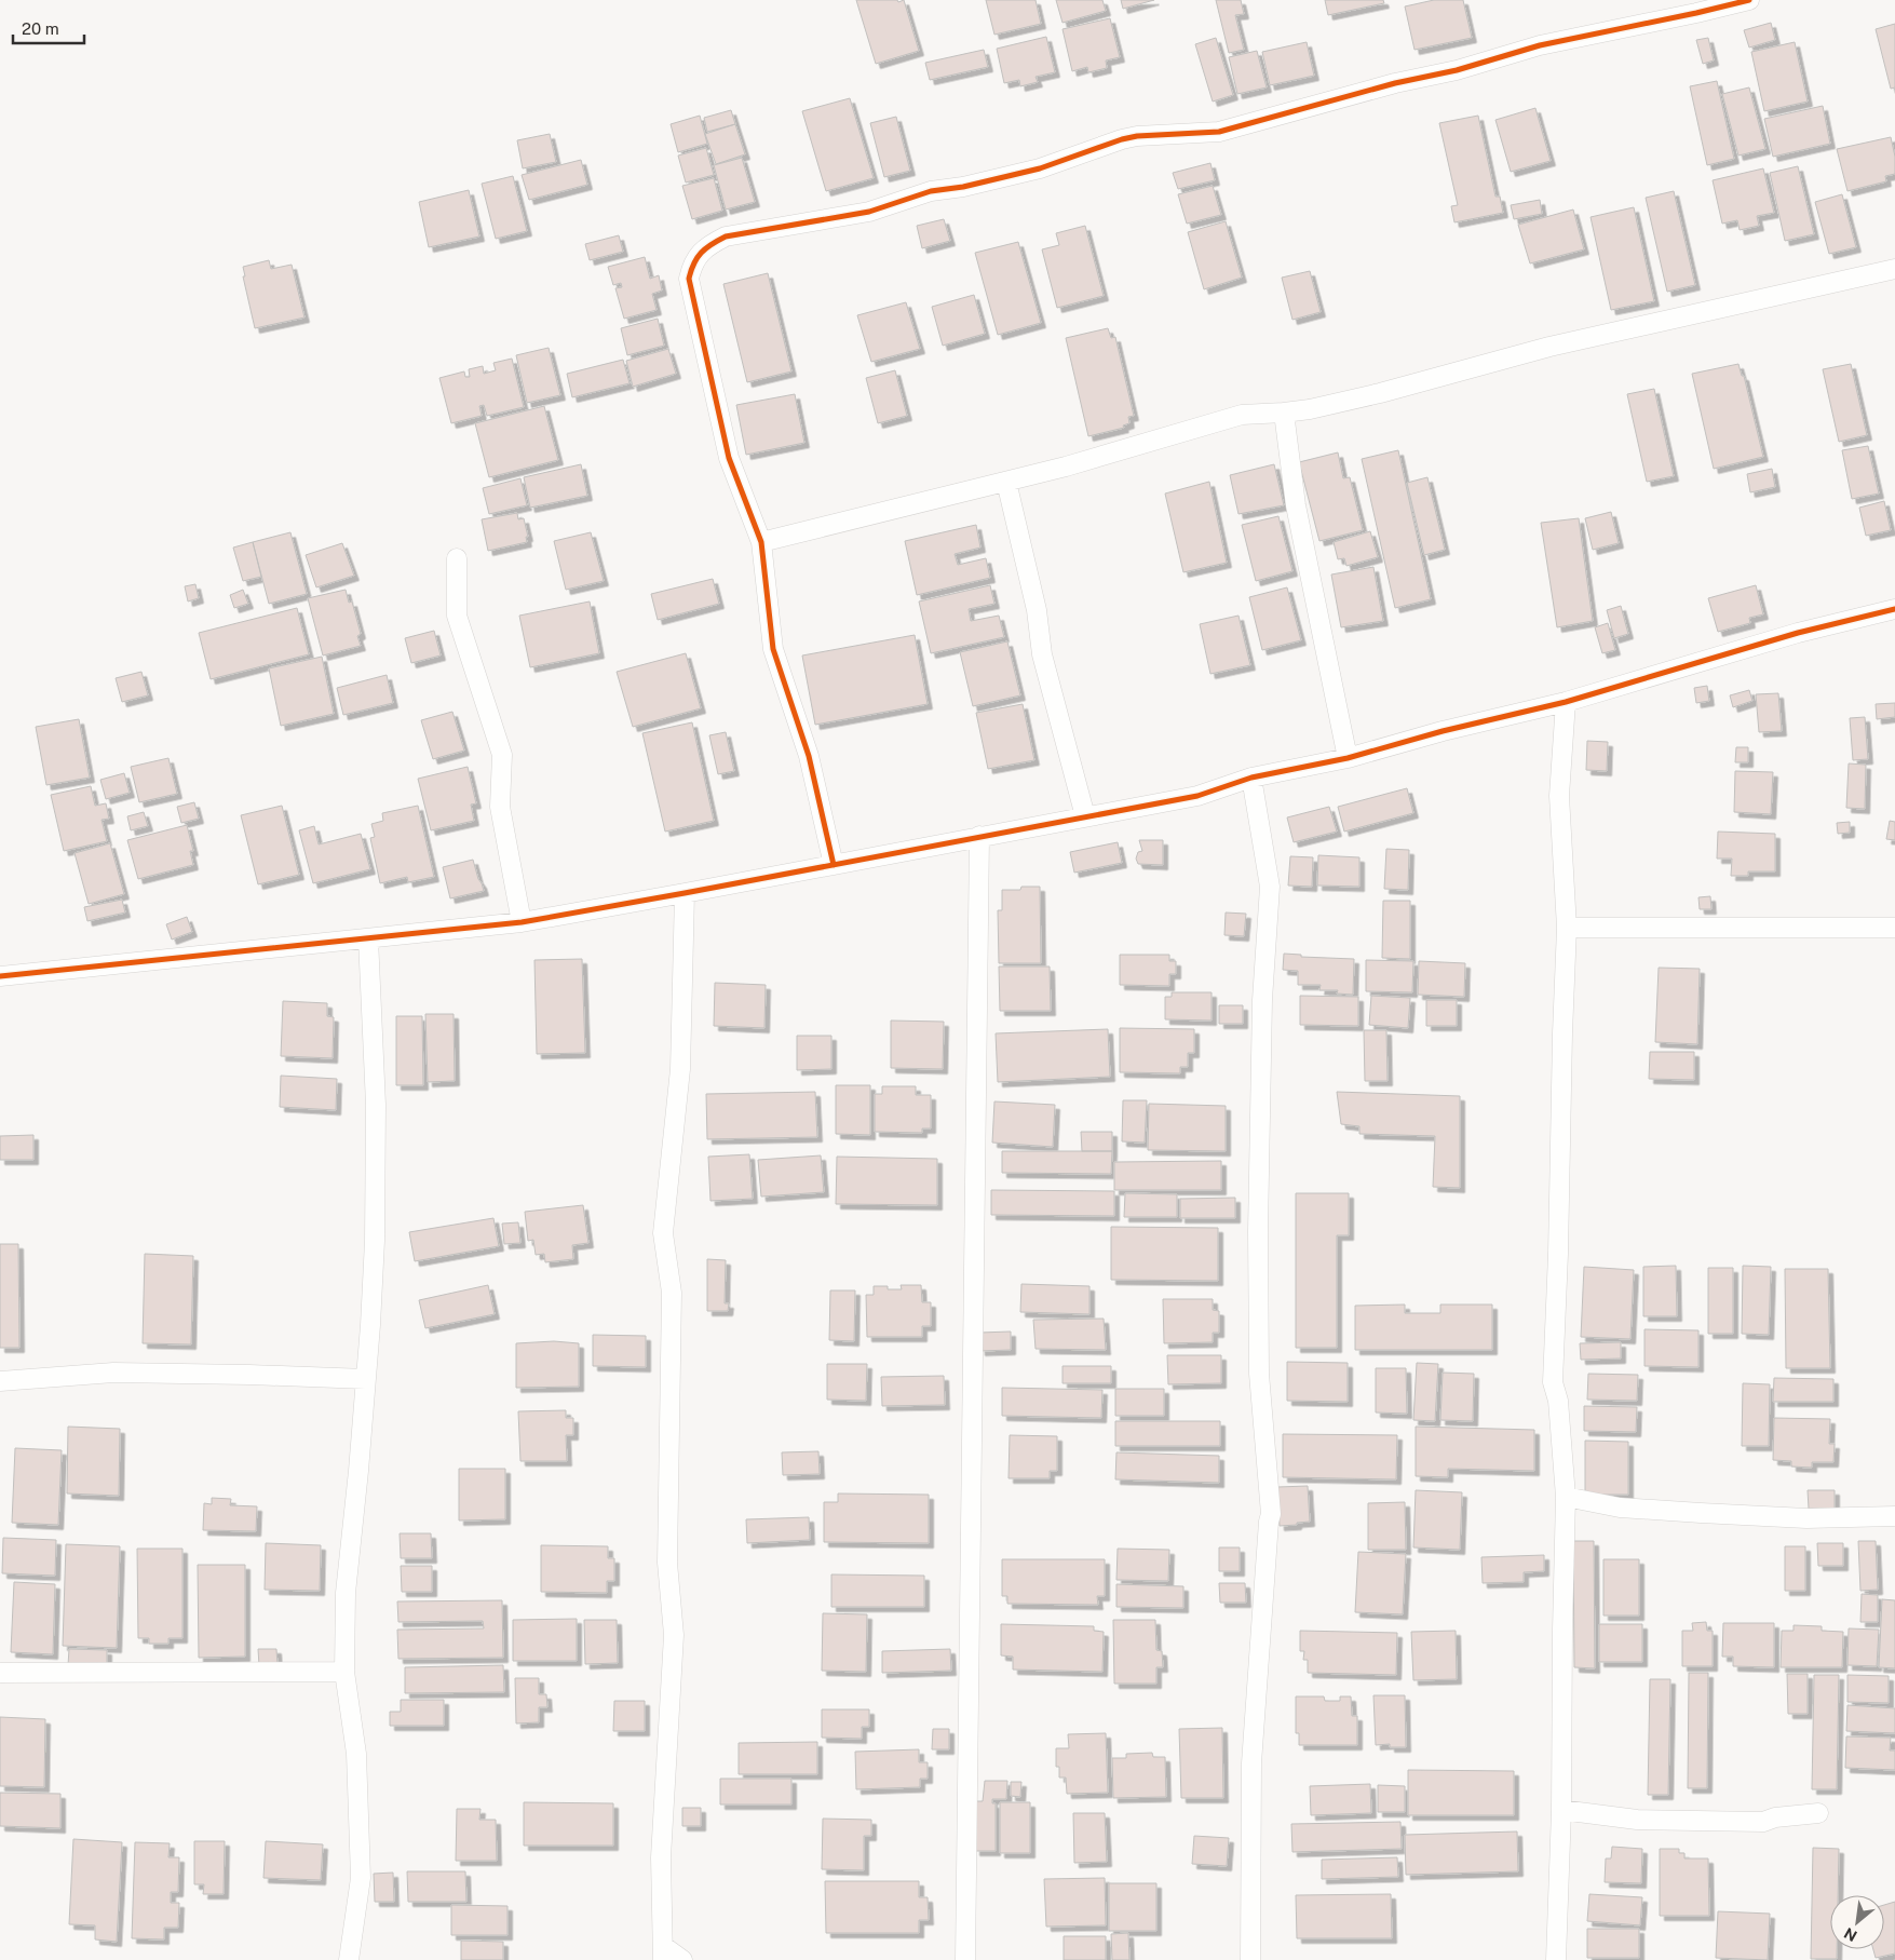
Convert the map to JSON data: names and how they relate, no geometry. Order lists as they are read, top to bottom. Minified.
{"scale_bar":"20 m","north":"bottom left"}
